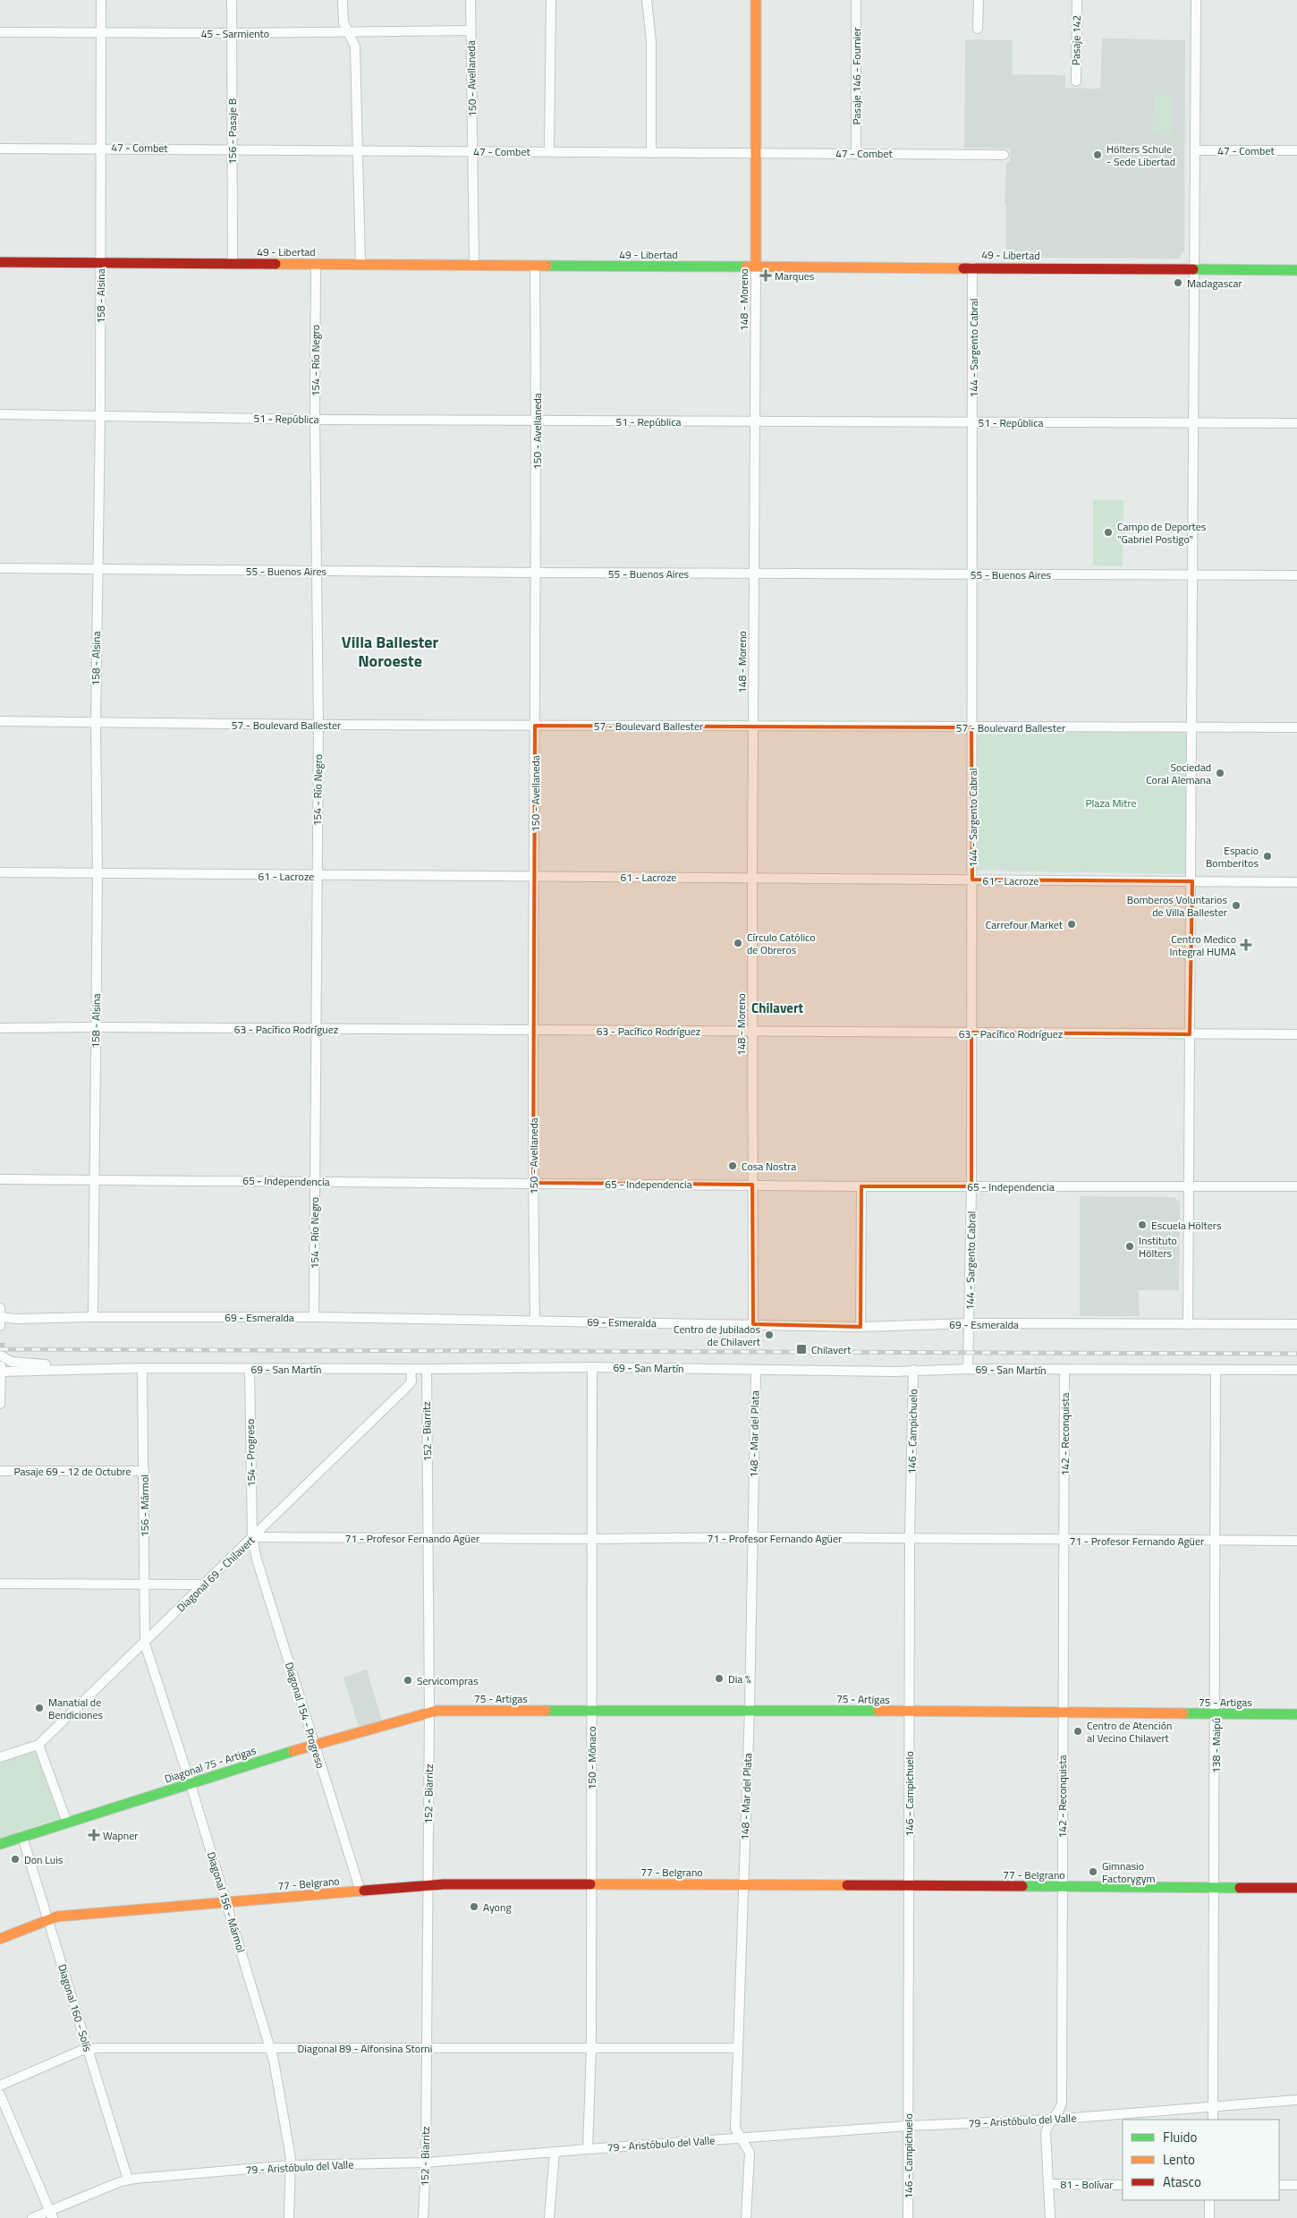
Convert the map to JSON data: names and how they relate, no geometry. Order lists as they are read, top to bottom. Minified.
{"streets":{"street":["45 - Sarmiento","Pasaje 142","Pasaje 146 - Fournier","150 - Avellaneda","156 - Pasaje B","47 - Combet","49 - Libertad","158 - Alsina","148 - Moreno","144 - Sargento Cabral","154 - Río Negro","51 - República","55 - Buenos Aires","57 - Boulevard Ballester","61 - Lacroze","63 - Pacífico Rodríguez","65 - Independencia","69 - Esmeralda","69 - San Martín","152 - Biarritz","146 - Campichuelo","148 - Mar del Plata","142 - Reconquista","154 - Progreso","Pasaje 69 - 12 de Octubre","156 - Mármol","71 - Profesor Fernando Agüer","Diagonal 69 - Chilavert","75 - Artigas","Diagonal 154 - Progreso","138 - Maipú","150 - Mónaco","Diagonal 75 - Artigas","77 - Belgrano","Diagonal 156 - Mármol","Diagonal 160 - Solís","Diagonal 89 - Alfonsina Storni","79 - Aristóbulo del Valle","81 - Bolívar"]},"crossings":[["45 - Sarmiento","150 - Avellaneda"],["45 - Sarmiento","156 - Pasaje B"],["45 - Sarmiento","158 - Alsina"],["Pasaje 146 - Fournier","47 - Combet"],["150 - Avellaneda","47 - Combet"],["150 - Avellaneda","49 - Libertad"],["150 - Avellaneda","51 - República"],["150 - Avellaneda","55 - Buenos Aires"],["150 - Avellaneda","57 - Boulevard Ballester"],["150 - Avellaneda","61 - Lacroze"],["150 - Avellaneda","63 - Pacífico Rodríguez"],["150 - Avellaneda","65 - Independencia"],["150 - Avellaneda","69 - Esmeralda"],["156 - Pasaje B","47 - Combet"],["156 - Pasaje B","49 - Libertad"],["47 - Combet","158 - Alsina"],["47 - Combet","148 - Moreno"],["49 - Libertad","158 - Alsina"],["49 - Libertad","148 - Moreno"],["49 - Libertad","144 - Sargento Cabral"],["49 - Libertad","154 - Río Negro"],["158 - Alsina","51 - República"],["158 - Alsina","55 - Buenos Aires"],["158 - Alsina","57 - Boulevard Ballester"],["158 - Alsina","61 - Lacroze"],["158 - Alsina","63 - Pacífico Rodríguez"],["158 - Alsina","65 - Independencia"],["158 - Alsina","69 - Esmeralda"],["148 - Moreno","51 - República"],["148 - Moreno","55 - Buenos Aires"],["148 - Moreno","57 - Boulevard Ballester"],["148 - Moreno","61 - Lacroze"],["148 - Moreno","63 - Pacífico Rodríguez"],["148 - Moreno","65 - Independencia"],["148 - Moreno","69 - Esmeralda"],["144 - Sargento Cabral","51 - República"],["144 - Sargento Cabral","55 - Buenos Aires"],["144 - Sargento Cabral","57 - Boulevard Ballester"],["144 - Sargento Cabral","61 - Lacroze"],["144 - Sargento Cabral","63 - Pacífico Rodríguez"],["144 - Sargento Cabral","65 - Independencia"],["144 - Sargento Cabral","69 - Esmeralda"],["144 - Sargento Cabral","69 - San Martín"],["154 - Río Negro","51 - República"],["154 - Río Negro","55 - Buenos Aires"],["154 - Río Negro","57 - Boulevard Ballester"],["154 - Río Negro","61 - Lacroze"],["154 - Río Negro","63 - Pacífico Rodríguez"],["154 - Río Negro","65 - Independencia"],["154 - Río Negro","69 - Esmeralda"],["69 - San Martín","152 - Biarritz"],["69 - San Martín","146 - Campichuelo"],["69 - San Martín","148 - Mar del Plata"],["69 - San Martín","142 - Reconquista"],["69 - San Martín","154 - Progreso"],["69 - San Martín","156 - Mármol"],["69 - San Martín","Diagonal 69 - Chilavert"],["69 - San Martín","138 - Maipú"],["69 - San Martín","150 - Mónaco"],["152 - Biarritz","71 - Profesor Fernando Agüer"],["152 - Biarritz","75 - Artigas"],["152 - Biarritz","Diagonal 75 - Artigas"],["152 - Biarritz","77 - Belgrano"],["152 - Biarritz","Diagonal 89 - Alfonsina Storni"],["152 - Biarritz","79 - Aristóbulo del Valle"],["146 - Campichuelo","71 - Profesor Fernando Agüer"],["146 - Campichuelo","75 - Artigas"],["146 - Campichuelo","77 - Belgrano"],["146 - Campichuelo","79 - Aristóbulo del Valle"],["148 - Mar del Plata","71 - Profesor Fernando Agüer"],["148 - Mar del Plata","75 - Artigas"],["148 - Mar del Plata","77 - Belgrano"],["148 - Mar del Plata","Diagonal 89 - Alfonsina Storni"],["148 - Mar del Plata","79 - Aristóbulo del Valle"],["142 - Reconquista","71 - Profesor Fernando Agüer"],["142 - Reconquista","75 - Artigas"],["142 - Reconquista","77 - Belgrano"],["142 - Reconquista","79 - Aristóbulo del Valle"],["142 - Reconquista","81 - Bolívar"],["154 - Progreso","71 - Profesor Fernando Agüer"],["154 - Progreso","Diagonal 69 - Chilavert"],["154 - Progreso","Diagonal 154 - Progreso"],["Pasaje 69 - 12 de Octubre","156 - Mármol"],["156 - Mármol","Diagonal 69 - Chilavert"],["156 - Mármol","Diagonal 156 - Mármol"],["71 - Profesor Fernando Agüer","Diagonal 69 - Chilavert"],["71 - Profesor Fernando Agüer","Diagonal 154 - Progreso"],["71 - Profesor Fernando Agüer","138 - Maipú"],["71 - Profesor Fernando Agüer","150 - Mónaco"],["Diagonal 69 - Chilavert","Diagonal 154 - Progreso"],["Diagonal 69 - Chilavert","Diagonal 156 - Mármol"],["75 - Artigas","138 - Maipú"],["75 - Artigas","150 - Mónaco"],["75 - Artigas","Diagonal 75 - Artigas"],["Diagonal 154 - Progreso","Diagonal 75 - Artigas"],["Diagonal 154 - Progreso","77 - Belgrano"],["138 - Maipú","77 - Belgrano"],["138 - Maipú","79 - Aristóbulo del Valle"],["150 - Mónaco","77 - Belgrano"],["150 - Mónaco","Diagonal 89 - Alfonsina Storni"],["150 - Mónaco","79 - Aristóbulo del Valle"],["Diagonal 75 - Artigas","Diagonal 156 - Mármol"],["Diagonal 75 - Artigas","Diagonal 160 - Solís"],["77 - Belgrano","Diagonal 156 - Mármol"],["77 - Belgrano","Diagonal 160 - Solís"],["Diagonal 156 - Mármol","Diagonal 89 - Alfonsina Storni"],["Diagonal 156 - Mármol","79 - Aristóbulo del Valle"],["Diagonal 160 - Solís","Diagonal 89 - Alfonsina Storni"],["Diagonal 160 - Solís","79 - Aristóbulo del Valle"]],"districts":["Villa Ballester Noroeste","Chilavert"],"parks":["Plaza Mitre"],"places":{"other":["Hölters Schule - Sede Libertad","Madagascar","Campo de Deportes \"Gabriel Postigo\"","Sociedad Coral Alemana","Espacio Bomberitos","Bomberos Voluntarios de Villa Ballester","Carrefour Market","Círculo Católico de Obreros","Cosa Nostra","Escuela Hölters","Instituto Hölters","Centro de Jubilados de Chilavert","Dia %","Servicompras","Manatial de Bendiciones","Centro de Atención al Vecino Chilavert","Don Luis","Gimnasio Factorygym","Ayong"],"health":["Marques","Centro Medico Integral HUMA","Wapner"],"transit":["Chilavert"]},"legend":["Fluido","Lento","Atasco"]}
